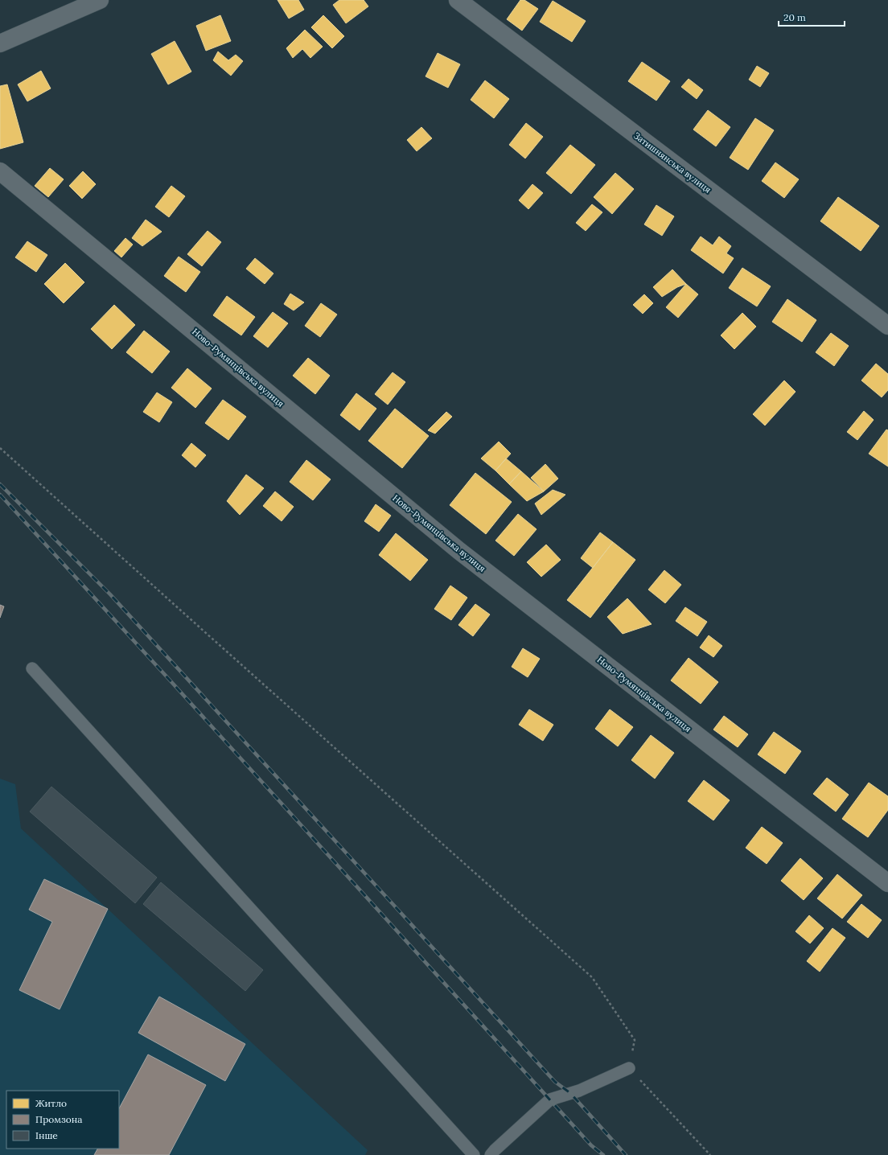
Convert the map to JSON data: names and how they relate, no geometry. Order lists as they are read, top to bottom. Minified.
{"streets":{"street":["Затишнянська вулиця","Ново-Румянцівська вулиця"]},"legend":["Житло","Промзона","Інше"],"scale_bar":"20 m"}
